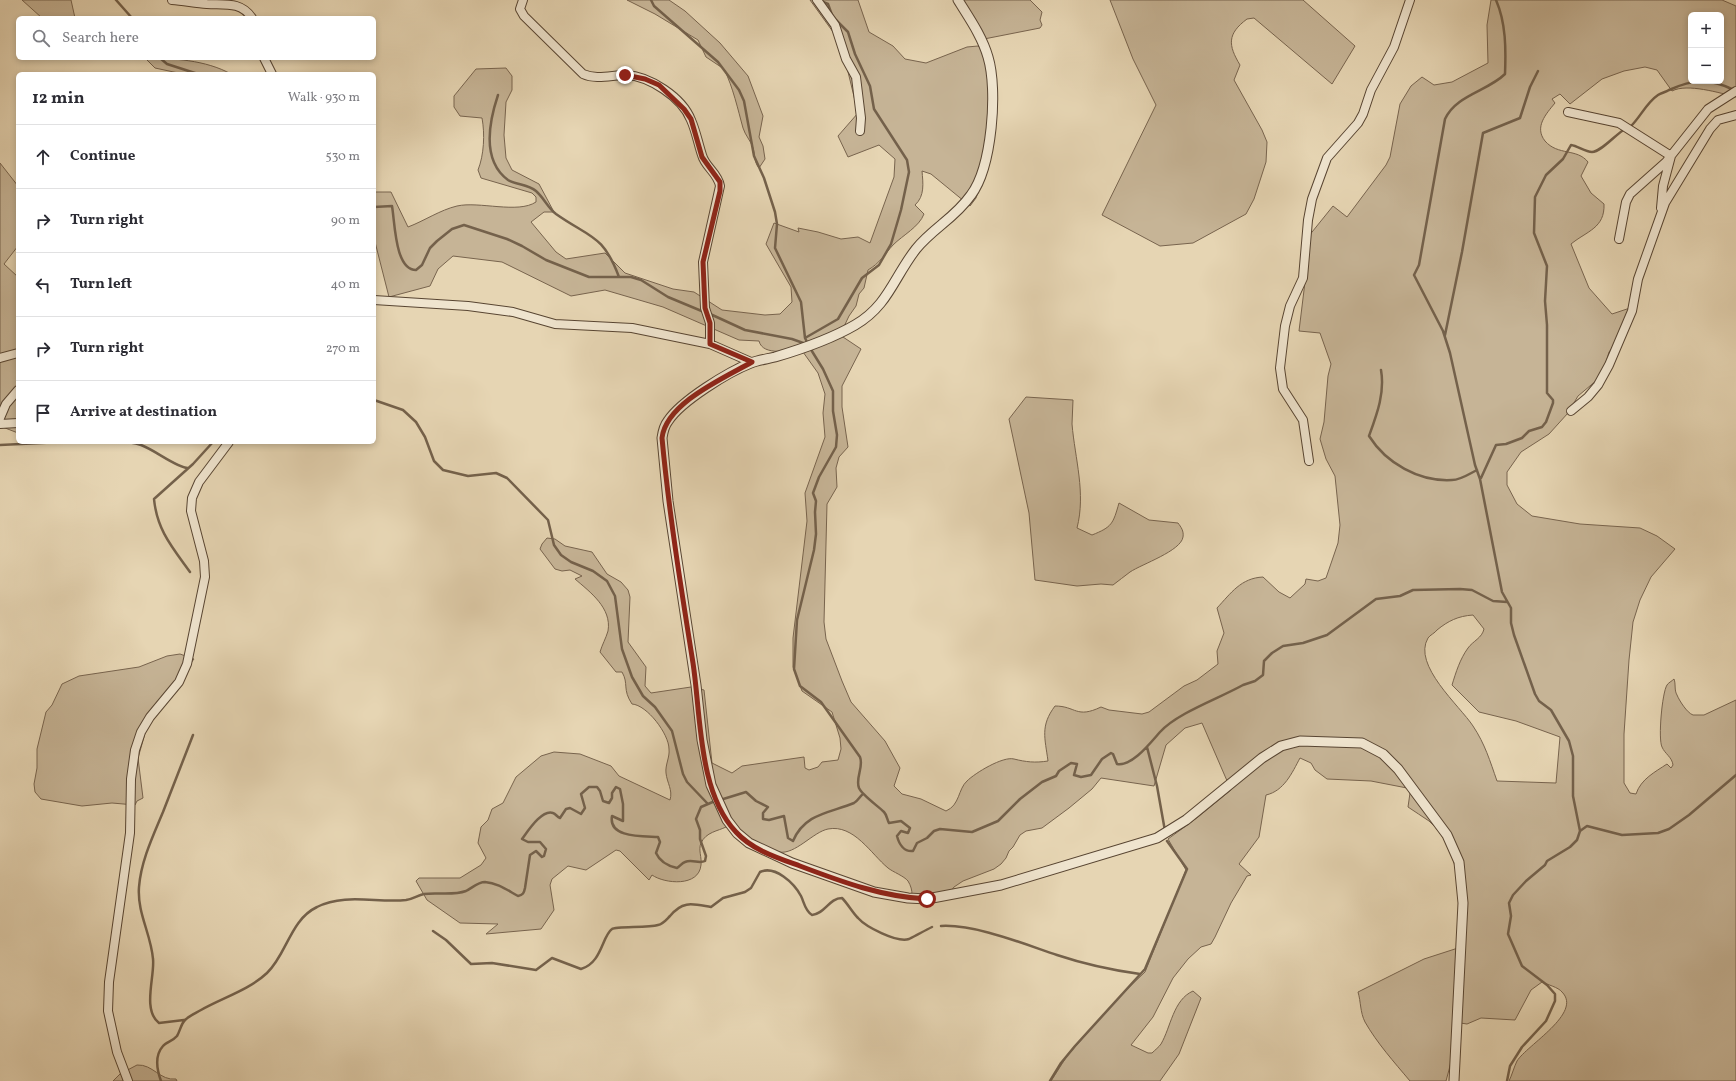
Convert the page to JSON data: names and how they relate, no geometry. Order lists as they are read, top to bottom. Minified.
{"page":{"map_buttons":["+","−"],"search":"Search here","heading":["12 min","Walk · 930 m"],"list":[["Continue","530 m"],["Turn right","90 m"],["Turn left","40 m"],["Turn right","270 m"],"Arrive at destination"]}}
